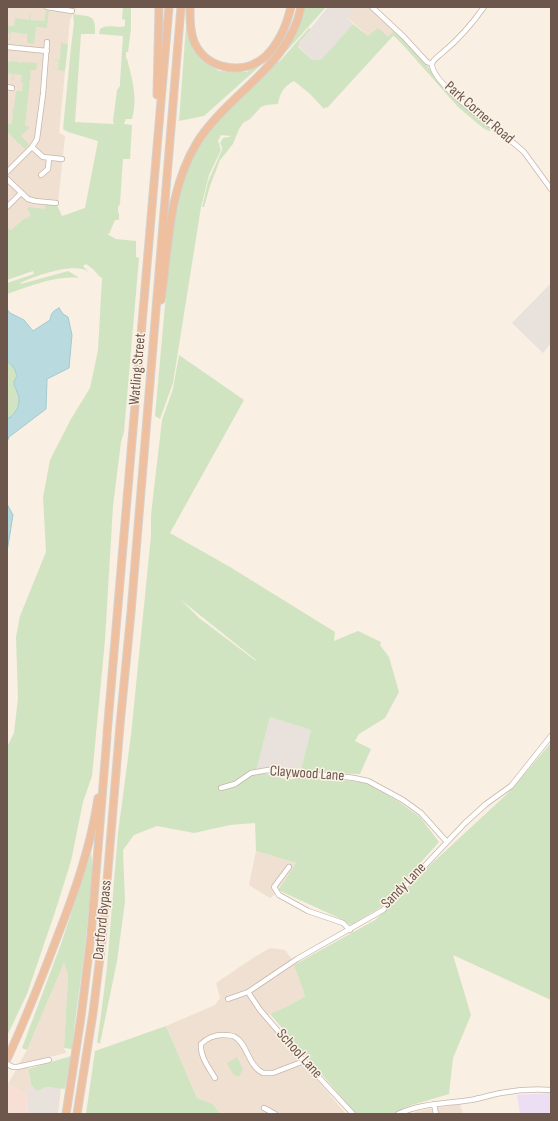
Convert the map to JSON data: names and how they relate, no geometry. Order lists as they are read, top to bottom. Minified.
{"streets":{"highway":["Watling Street","Dartford Bypass"],"street":["Park Corner Road","Claywood Lane","Sandy Lane","School Lane"]},"crossings":[["Watling Street","Dartford Bypass"],["Claywood Lane","Sandy Lane"],["Sandy Lane","School Lane"]]}
